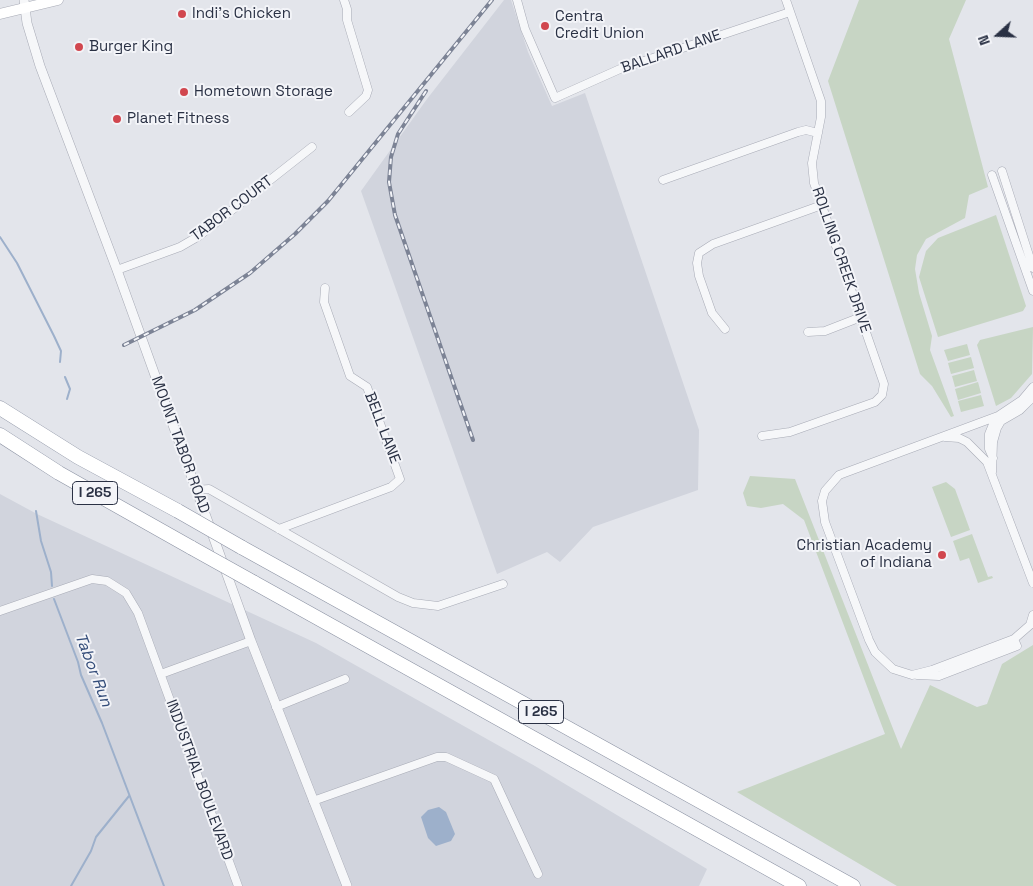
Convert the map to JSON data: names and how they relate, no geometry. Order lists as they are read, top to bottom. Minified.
{"streets":{"highway":["I 265"],"street":["BALLARD LANE","TABOR COURT","ROLLING CREEK DRIVE","BELL LANE","MOUNT TABOR ROAD","INDUSTRIAL BOULEVARD"]},"crossings":[["BALLARD LANE","ROLLING CREEK DRIVE"],["TABOR COURT","MOUNT TABOR ROAD"]],"water":["Tabor Run"],"places":["Indi's Chicken","Centra Credit Union","Burger King","Hometown Storage","Planet Fitness","Christian Academy of Indiana"],"north":"left"}
